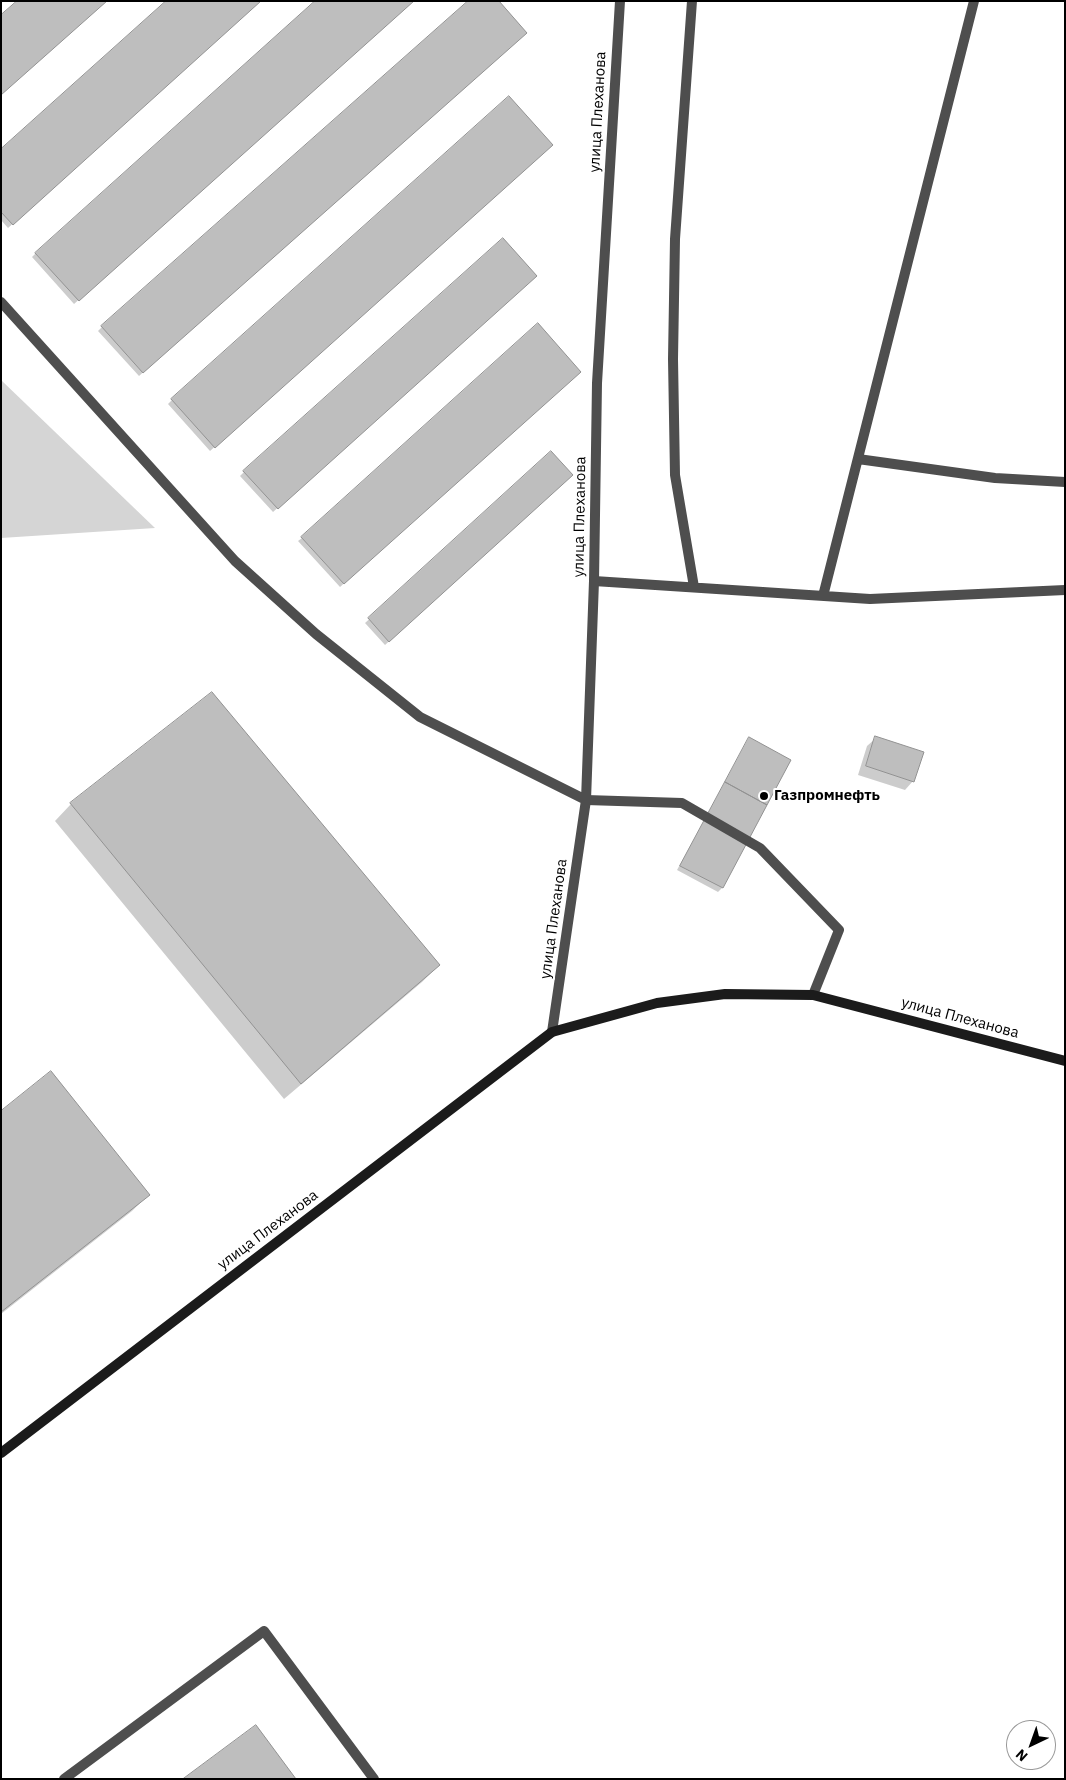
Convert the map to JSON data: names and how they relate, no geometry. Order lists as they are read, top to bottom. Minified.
{"streets":{"main road":["улица Плеханова"]},"places":["Газпромнефть"],"north":"bottom left"}
